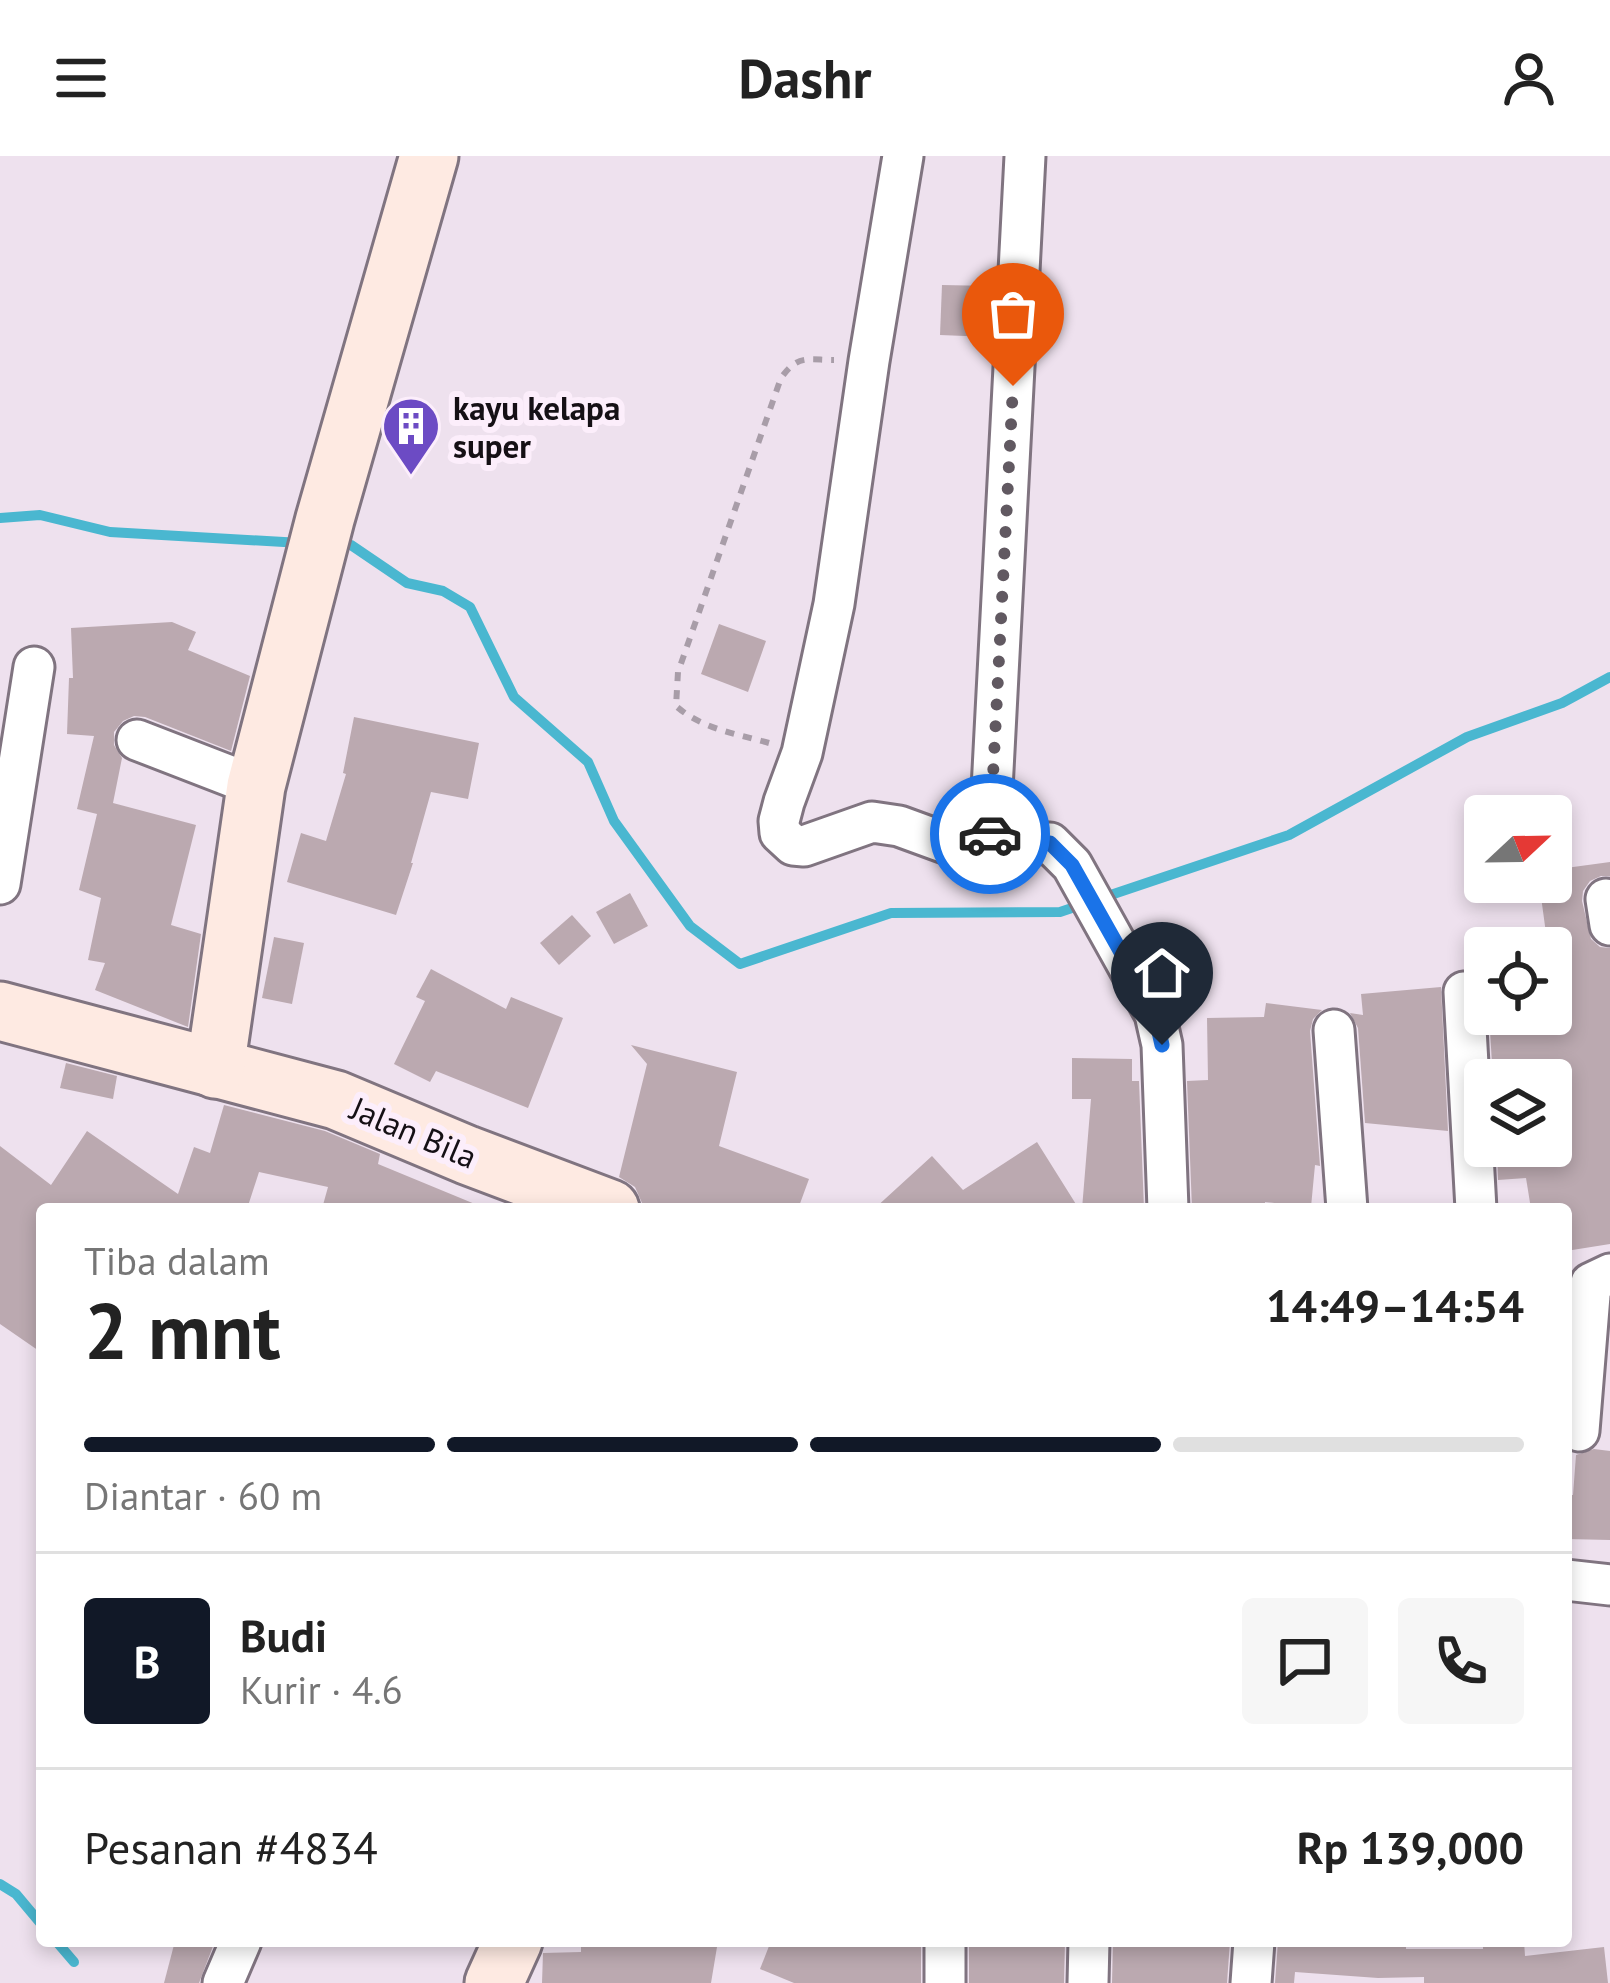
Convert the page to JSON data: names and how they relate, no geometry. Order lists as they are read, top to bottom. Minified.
{"streets":{"street":["Jalan Bila"]},"places":{"building":["kayu kelapa super"]},"north":"right","page":{"header":"Dashr","heading":["2 mnt","Tiba dalam","14:49–14:54"],"panel":["Budi","Kurir · 4.6","Pesanan #4834","Rp 139,000"],"bar":"Diantar · 60 m","round":"B"}}
